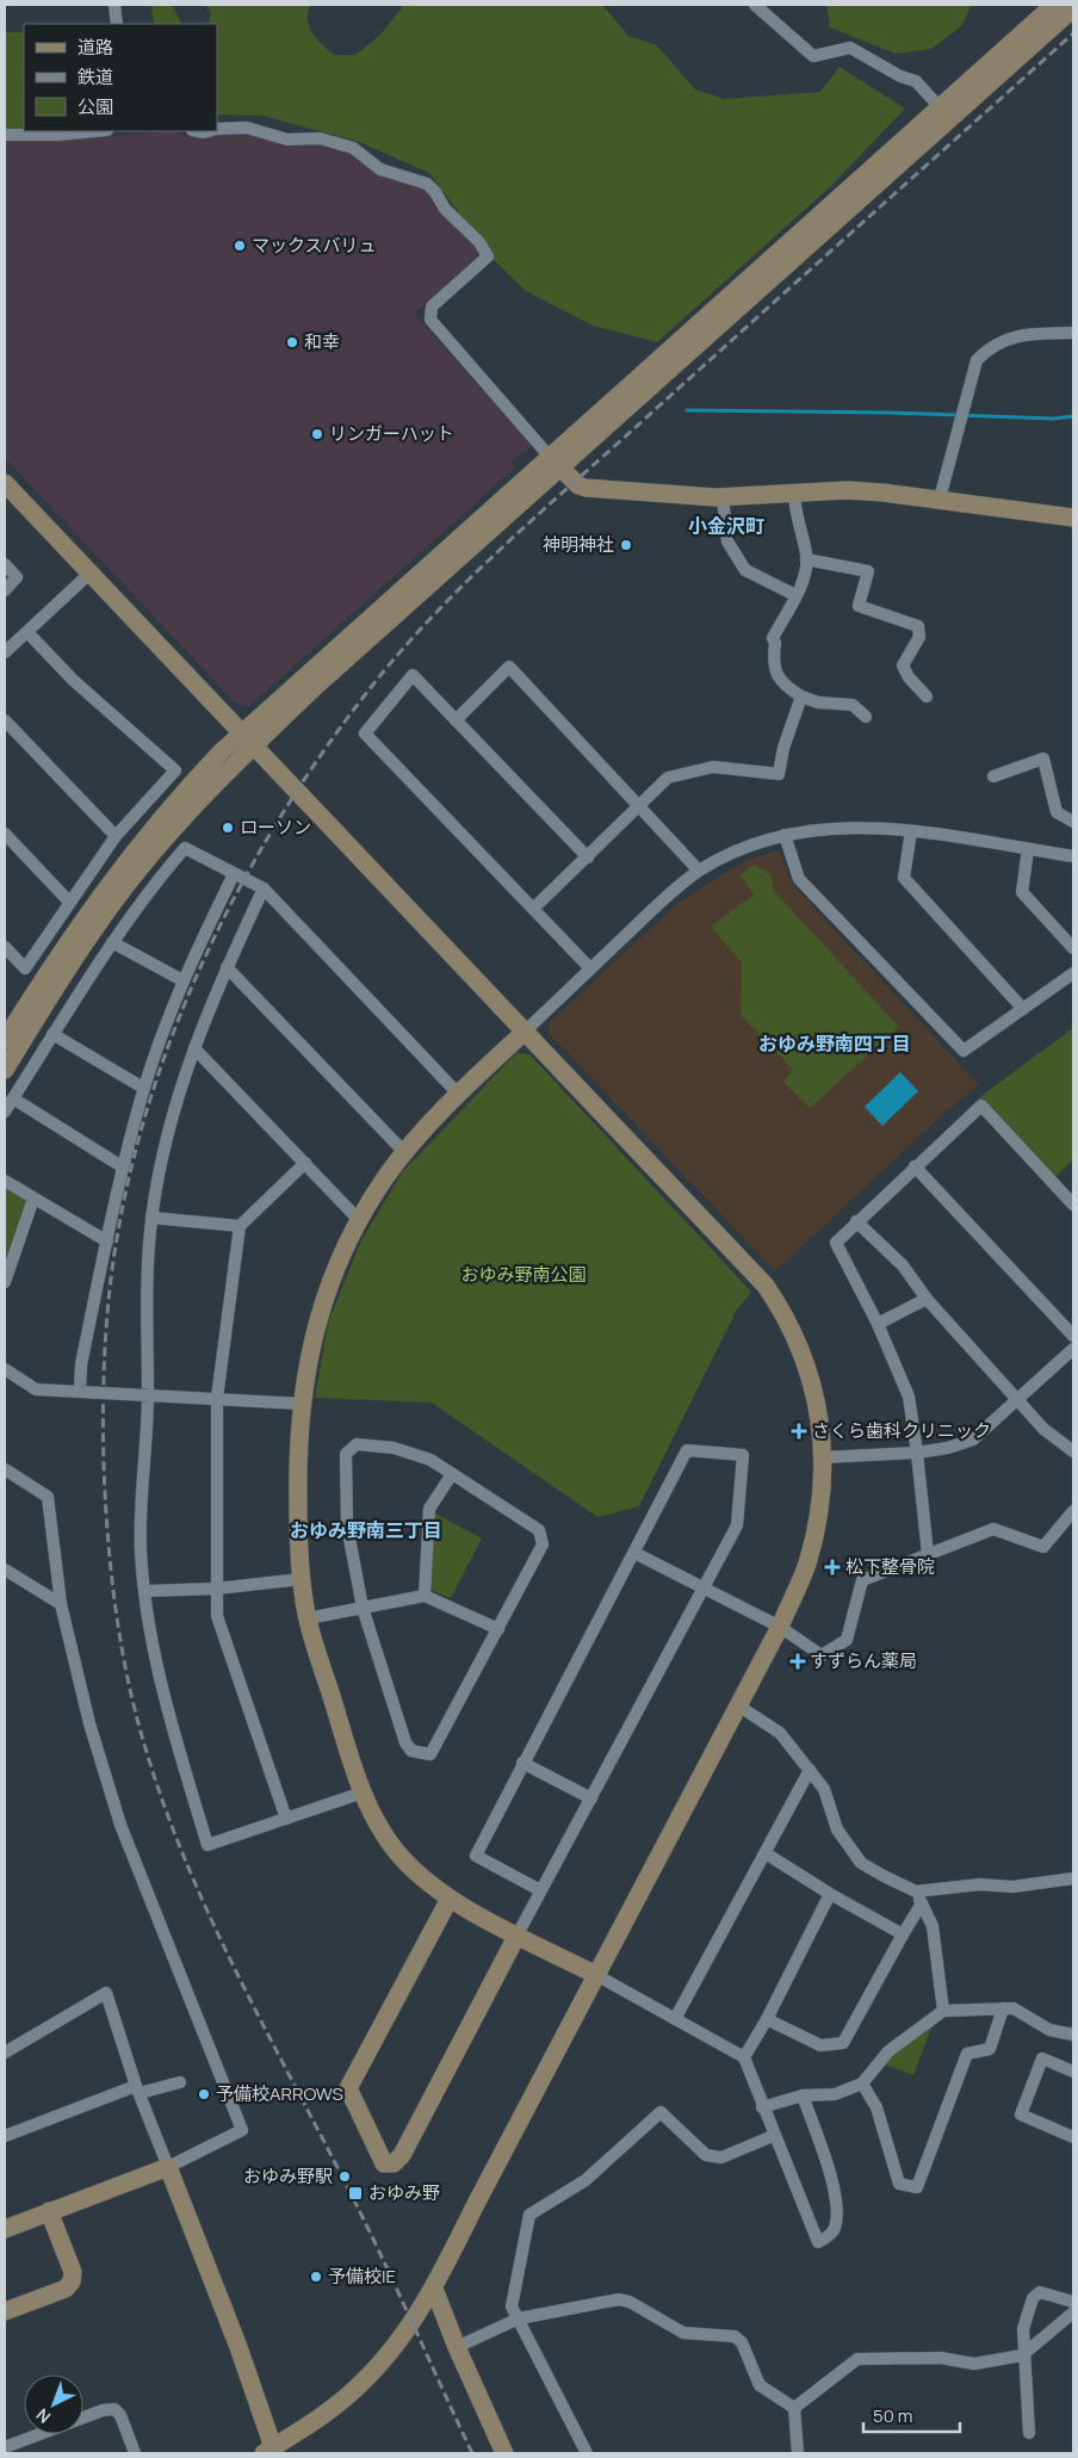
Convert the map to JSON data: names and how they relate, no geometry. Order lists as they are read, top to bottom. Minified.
{"districts":["小金沢町","おゆみ野南四丁目","おゆみ野南三丁目"],"parks":["おゆみ野南公園"],"places":{"other":["マックスバリュ","和幸","リンガーハット","神明神社","ローソン","予備校ARROWS","おゆみ野駅","予備校IE"],"health":["さくら歯科クリニック","松下整骨院","すずらん薬局"],"transit":["おゆみ野"]},"legend":["道路","鉄道","公園"],"scale_bar":"50 m","north":"bottom left"}
